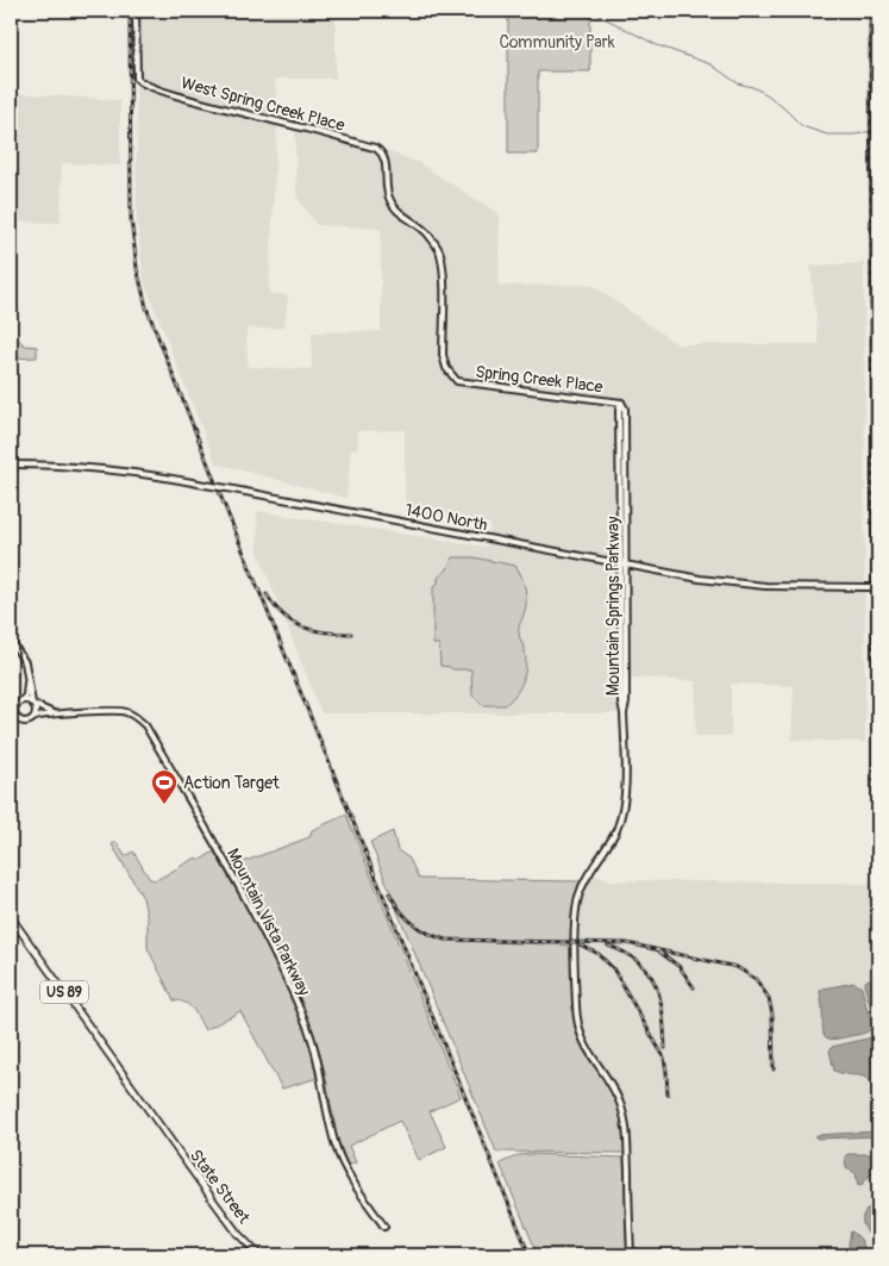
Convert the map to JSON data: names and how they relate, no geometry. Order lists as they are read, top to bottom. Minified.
{"streets":{"main road":["US 89","State Street"],"street":["West Spring Creek Place","Spring Creek Place","1400 North","Mountain Springs Parkway","Mountain Vista Parkway"]},"crossings":[["West Spring Creek Place","Spring Creek Place"],["Spring Creek Place","Mountain Springs Parkway"],["1400 North","Mountain Springs Parkway"]],"parks":["Community Park"],"places":{"sports":["Action Target"]}}
